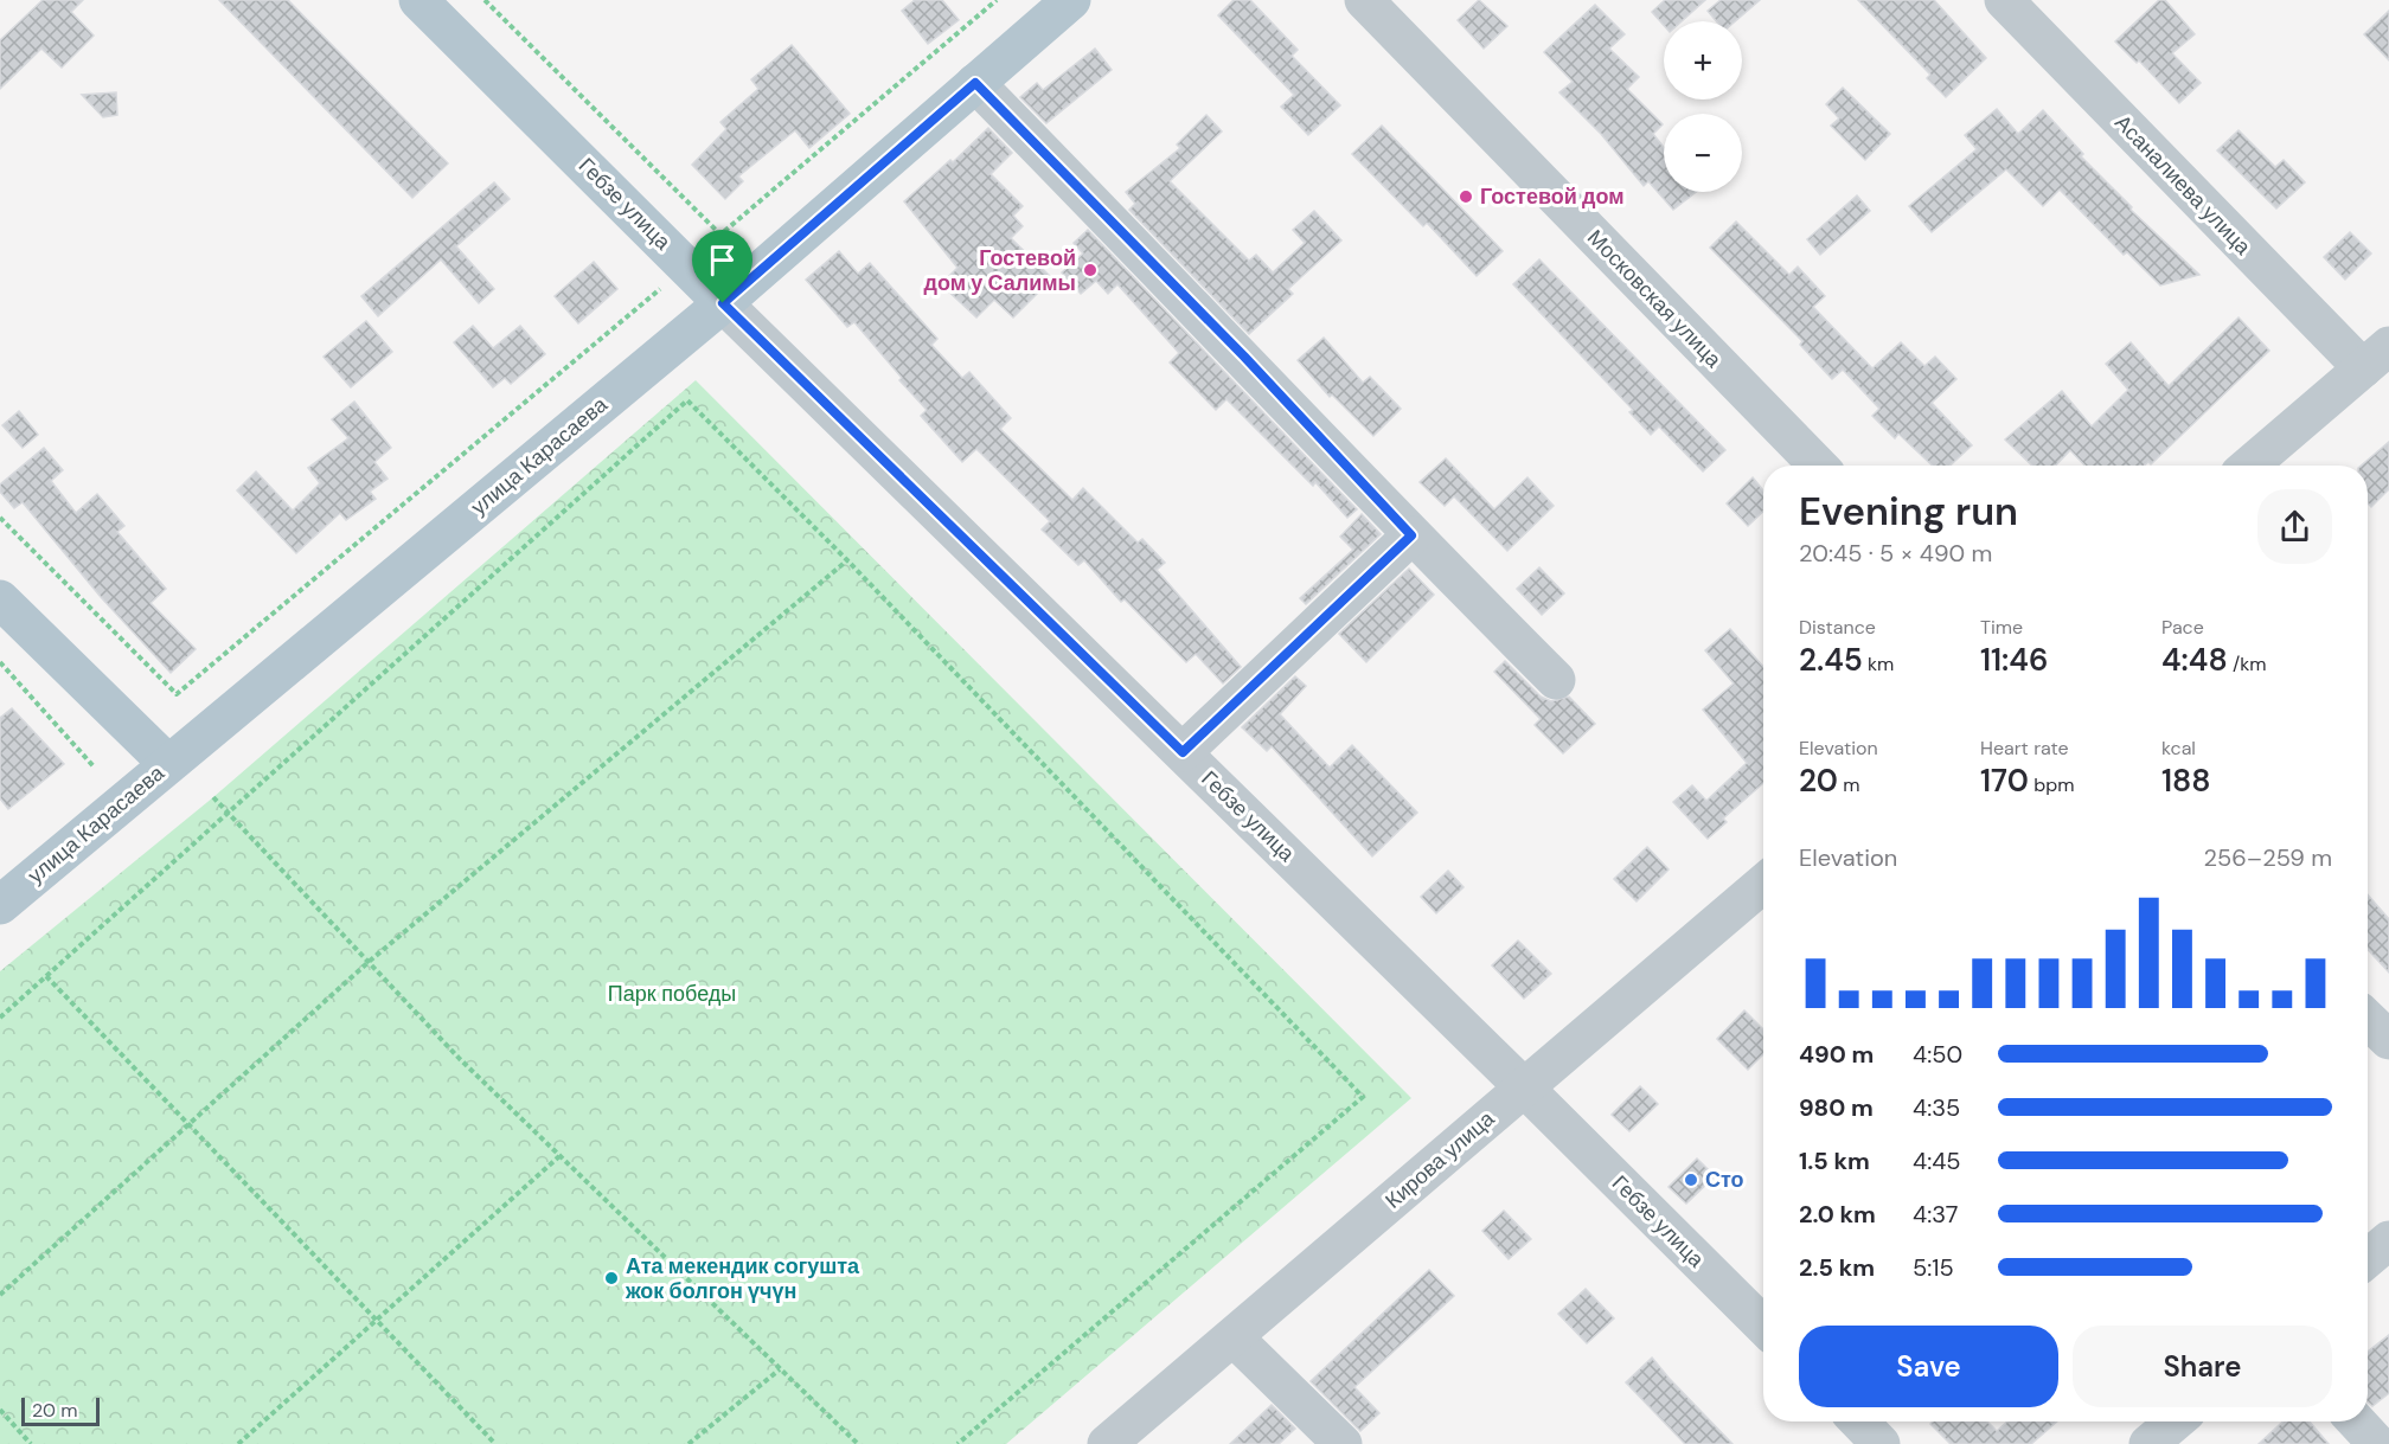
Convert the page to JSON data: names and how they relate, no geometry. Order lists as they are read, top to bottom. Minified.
{"streets":{"main road":["Гебзе улица","улица Карасаева"],"street":["Асаналиева улица","Московская улица","Кирова улица"]},"crossings":[["Гебзе улица","улица Карасаева"],["Гебзе улица","Кирова улица"]],"parks":["Парк победы"],"places":["Гостевой дом","Гостевой дом у Салимы","Сто","Ата мекендик согушта жок болгон үчүн"],"scale_bar":"20 m","page":{"map_buttons":["+","−"],"heading":["Evening run","20:45 · 5 × 490 m"],"stats":[["Distance","2.45 km"],["Time","11:46"],["Pace","4:48 /km"],["Elevation","20 m"],["Heart rate","170 bpm"],["kcal","188"]],"chart":["Elevation","256–259 m"],"list":[{"name":"490 m","note":"4:50"},{"name":"980 m","note":"4:35"},{"name":"1.5 km","note":"4:45"},{"name":"2.0 km","note":"4:37"},{"name":"2.5 km","note":"5:15"}],"buttons":["Save","Share"],"scale":"20 m"}}
